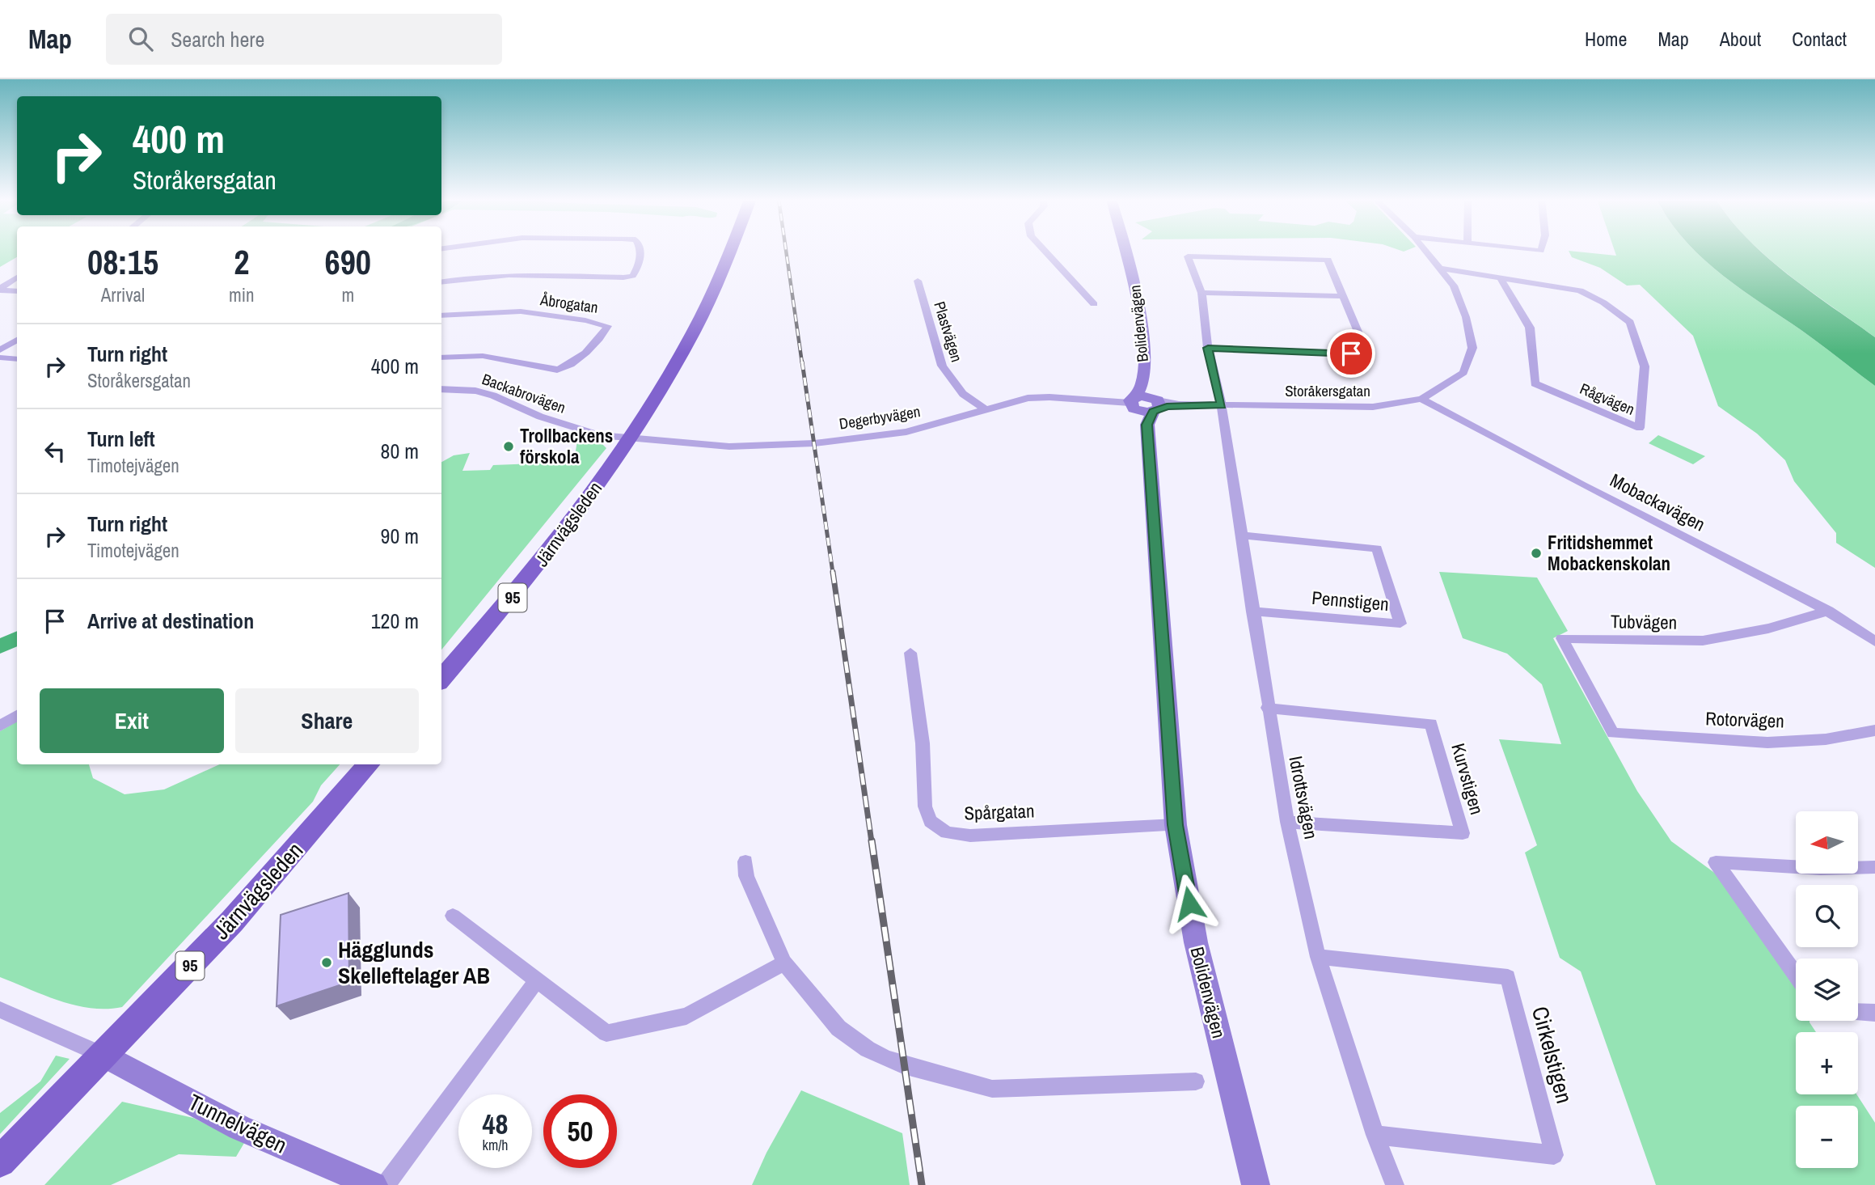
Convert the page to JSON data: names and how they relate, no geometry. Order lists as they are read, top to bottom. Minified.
{"streets":{"main road":["Bolidenvägen","Järnvägsleden","95","Tunnelvägen"],"street":["Åbrogatan","Plastvägen","Storåkersgatan","Backabrovägen","Rågvägen","Degerbyvägen","Mobackavägen","Pennstigen","Tubvägen","Rotorvägen","Kurvstigen","Idrottsvägen","Spårgatan","Cirkelstigen"]},"crossings":[["Bolidenvägen","Storåkersgatan"],["Bolidenvägen","Degerbyvägen"],["Bolidenvägen","Spårgatan"],["Plastvägen","Degerbyvägen"],["Storåkersgatan","Rågvägen"],["Storåkersgatan","Degerbyvägen"],["Storåkersgatan","Mobackavägen"],["Storåkersgatan","Idrottsvägen"],["Backabrovägen","Degerbyvägen"],["Backabrovägen","Järnvägsleden"],["Degerbyvägen","Järnvägsleden"],["Mobackavägen","Tubvägen"],["Järnvägsleden","Tunnelvägen"],["Pennstigen","Idrottsvägen"],["Tubvägen","Rotorvägen"],["Kurvstigen","Idrottsvägen"],["Idrottsvägen","Cirkelstigen"]],"places":["Trollbackens förskola","Fritidshemmet Mobackenskolan","Hägglunds Skelleftelager AB"],"north":"left","page":{"header":"Map","search":"Search here","nav":["Home","Map","About","Contact"],"turn":["400 m","Storåkersgatan"],"eta":["08:15","Arrival","2","min","690","m"],"list":[{"name":"Turn right","note":"Storåkersgatan","value":"400 m"},{"name":"Turn left","note":"Timotejvägen","value":"80 m"},{"name":"Turn right","note":"Timotejvägen","value":"90 m"},{"name":"Arrive at destination","value":"120 m"}],"buttons":["Exit","Share"],"map_buttons":["+","−"],"speed":"48 km/h","limit":"50"}}
